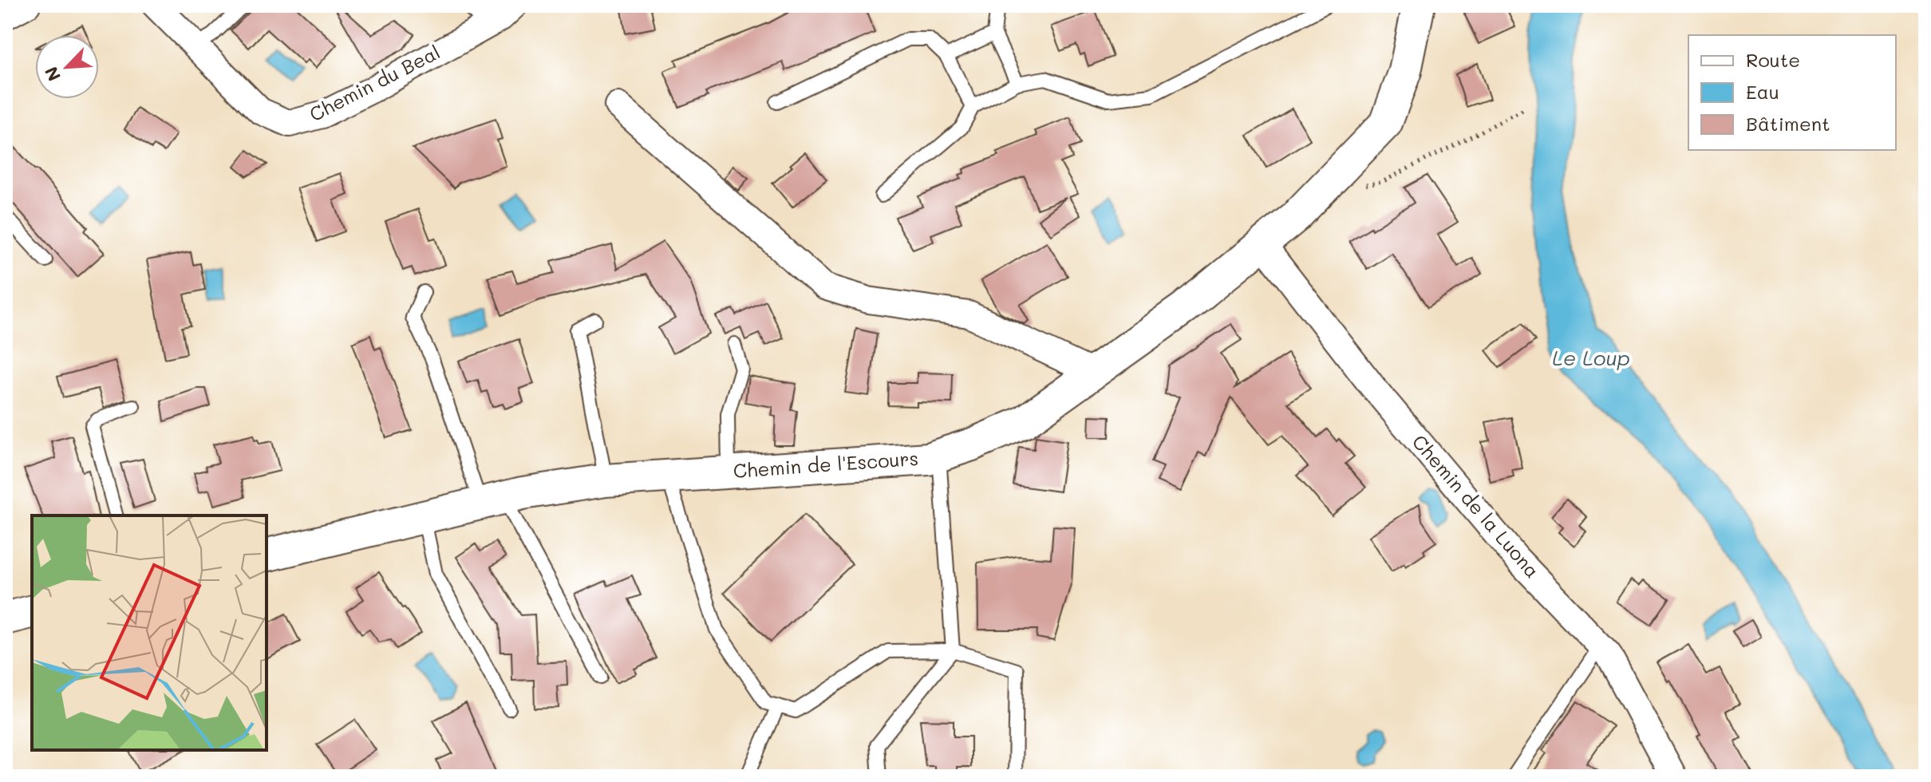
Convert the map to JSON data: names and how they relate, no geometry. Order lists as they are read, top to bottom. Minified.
{"streets":{"street":["Chemin du Beal","Chemin de l'Escours","Chemin de la Luona"]},"crossings":[["Chemin de l'Escours","Chemin de la Luona"]],"water":["Le Loup"],"legend":["Route","Eau","Bâtiment"],"north":"bottom left"}
